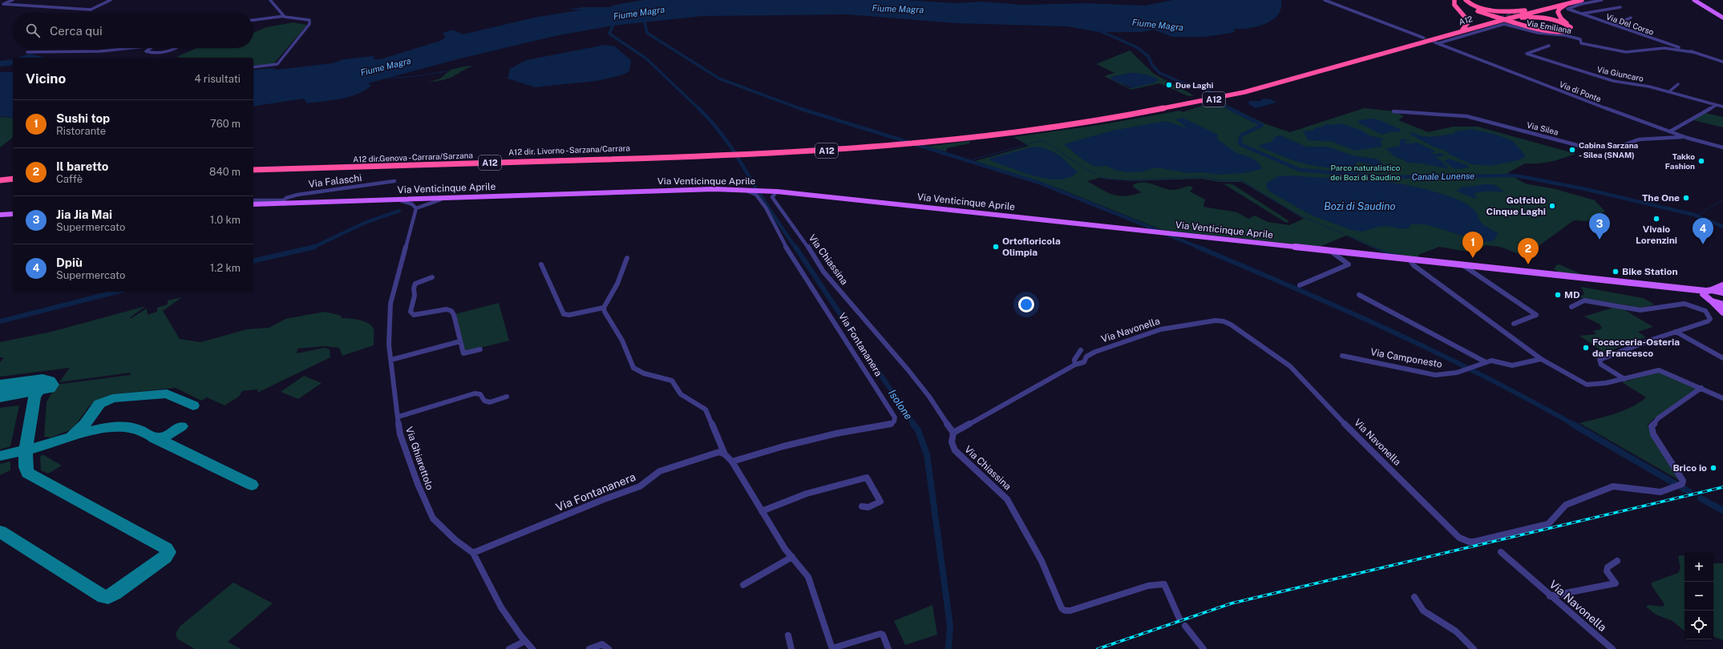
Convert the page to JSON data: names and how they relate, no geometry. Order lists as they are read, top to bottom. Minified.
{"streets":{"highway":["A12","A12 dir.Genova - Carrara/Sarzana"],"main road":["Via Venticinque Aprile"],"street":["Via Del Corso","Via Emiliana","Via Giuncaro","Via di Ponte","Via Silea","Via Falaschi","Via Chiassina","Via Navonella","Via Fontananera","Via Camponesto","Via Ghiarettolo"]},"crossings":[["A12","A12 dir.Genova - Carrara/Sarzana"],["Via Del Corso","Via Emiliana"],["Via Emiliana","Via di Ponte"],["Via di Ponte","Via Silea"],["Via Falaschi","Via Venticinque Aprile"],["Via Venticinque Aprile","Via Chiassina"],["Via Venticinque Aprile","Via Fontananera"],["Via Chiassina","Via Navonella"],["Via Fontananera","Via Ghiarettolo"]],"water":["Fiume Magra","Canale Lunense","Bozi di Saudino","Isolone"],"parks":["Parco naturalistico dei Bozi di Saudino"],"places":["Due Laghi","Cabina Sarzana - Silea (SNAM)","Takko Fashion","The One","Golfclub Cinque Laghi","Vivaio Lorenzini","Ortofloricola Olimpia","Bike Station","MD","Focacceria-Osteria da Francesco","Brico io"],"page":{"search":"Cerca qui","heading":["Vicino","4 risultati"],"list":[{"mark":"1","name":"Sushi top","note":"Ristorante","value":"760 m"},{"mark":"2","name":"Il baretto","note":"Caffè","value":"840 m"},{"mark":"3","name":"Jia Jia Mai","note":"Supermercato","value":"1.0 km"},{"mark":"4","name":"Dpiù","note":"Supermercato","value":"1.2 km"}],"pins":["3","4","1","2"],"map_buttons":["+","−"]}}
